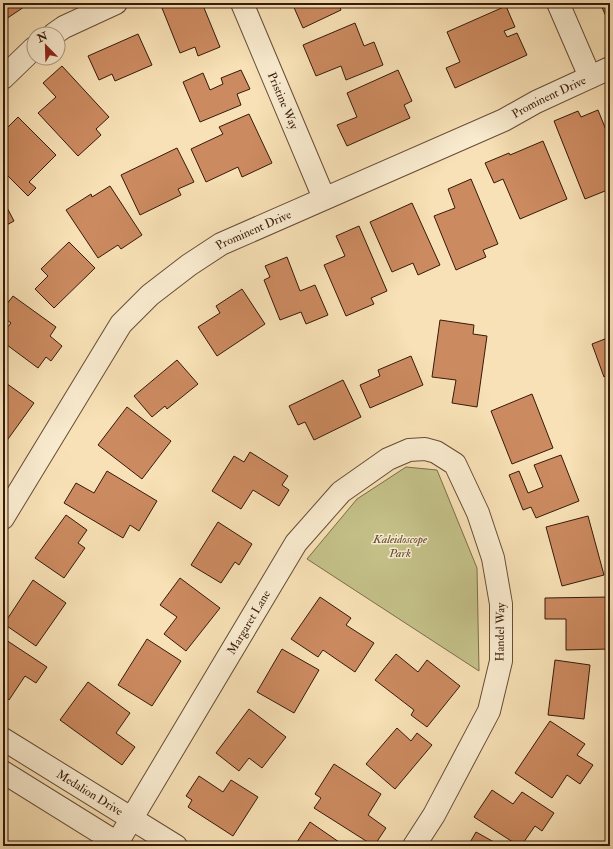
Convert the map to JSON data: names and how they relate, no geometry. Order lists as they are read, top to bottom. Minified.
{"streets":{"street":["Prominent Drive","Pristine Way","Margaret Lane","Handel Way","Medalion Drive"]},"crossings":[["Prominent Drive","Pristine Way"],["Margaret Lane","Handel Way"],["Margaret Lane","Medalion Drive"]],"parks":["Kaleidoscope Park"],"north":"top left"}
